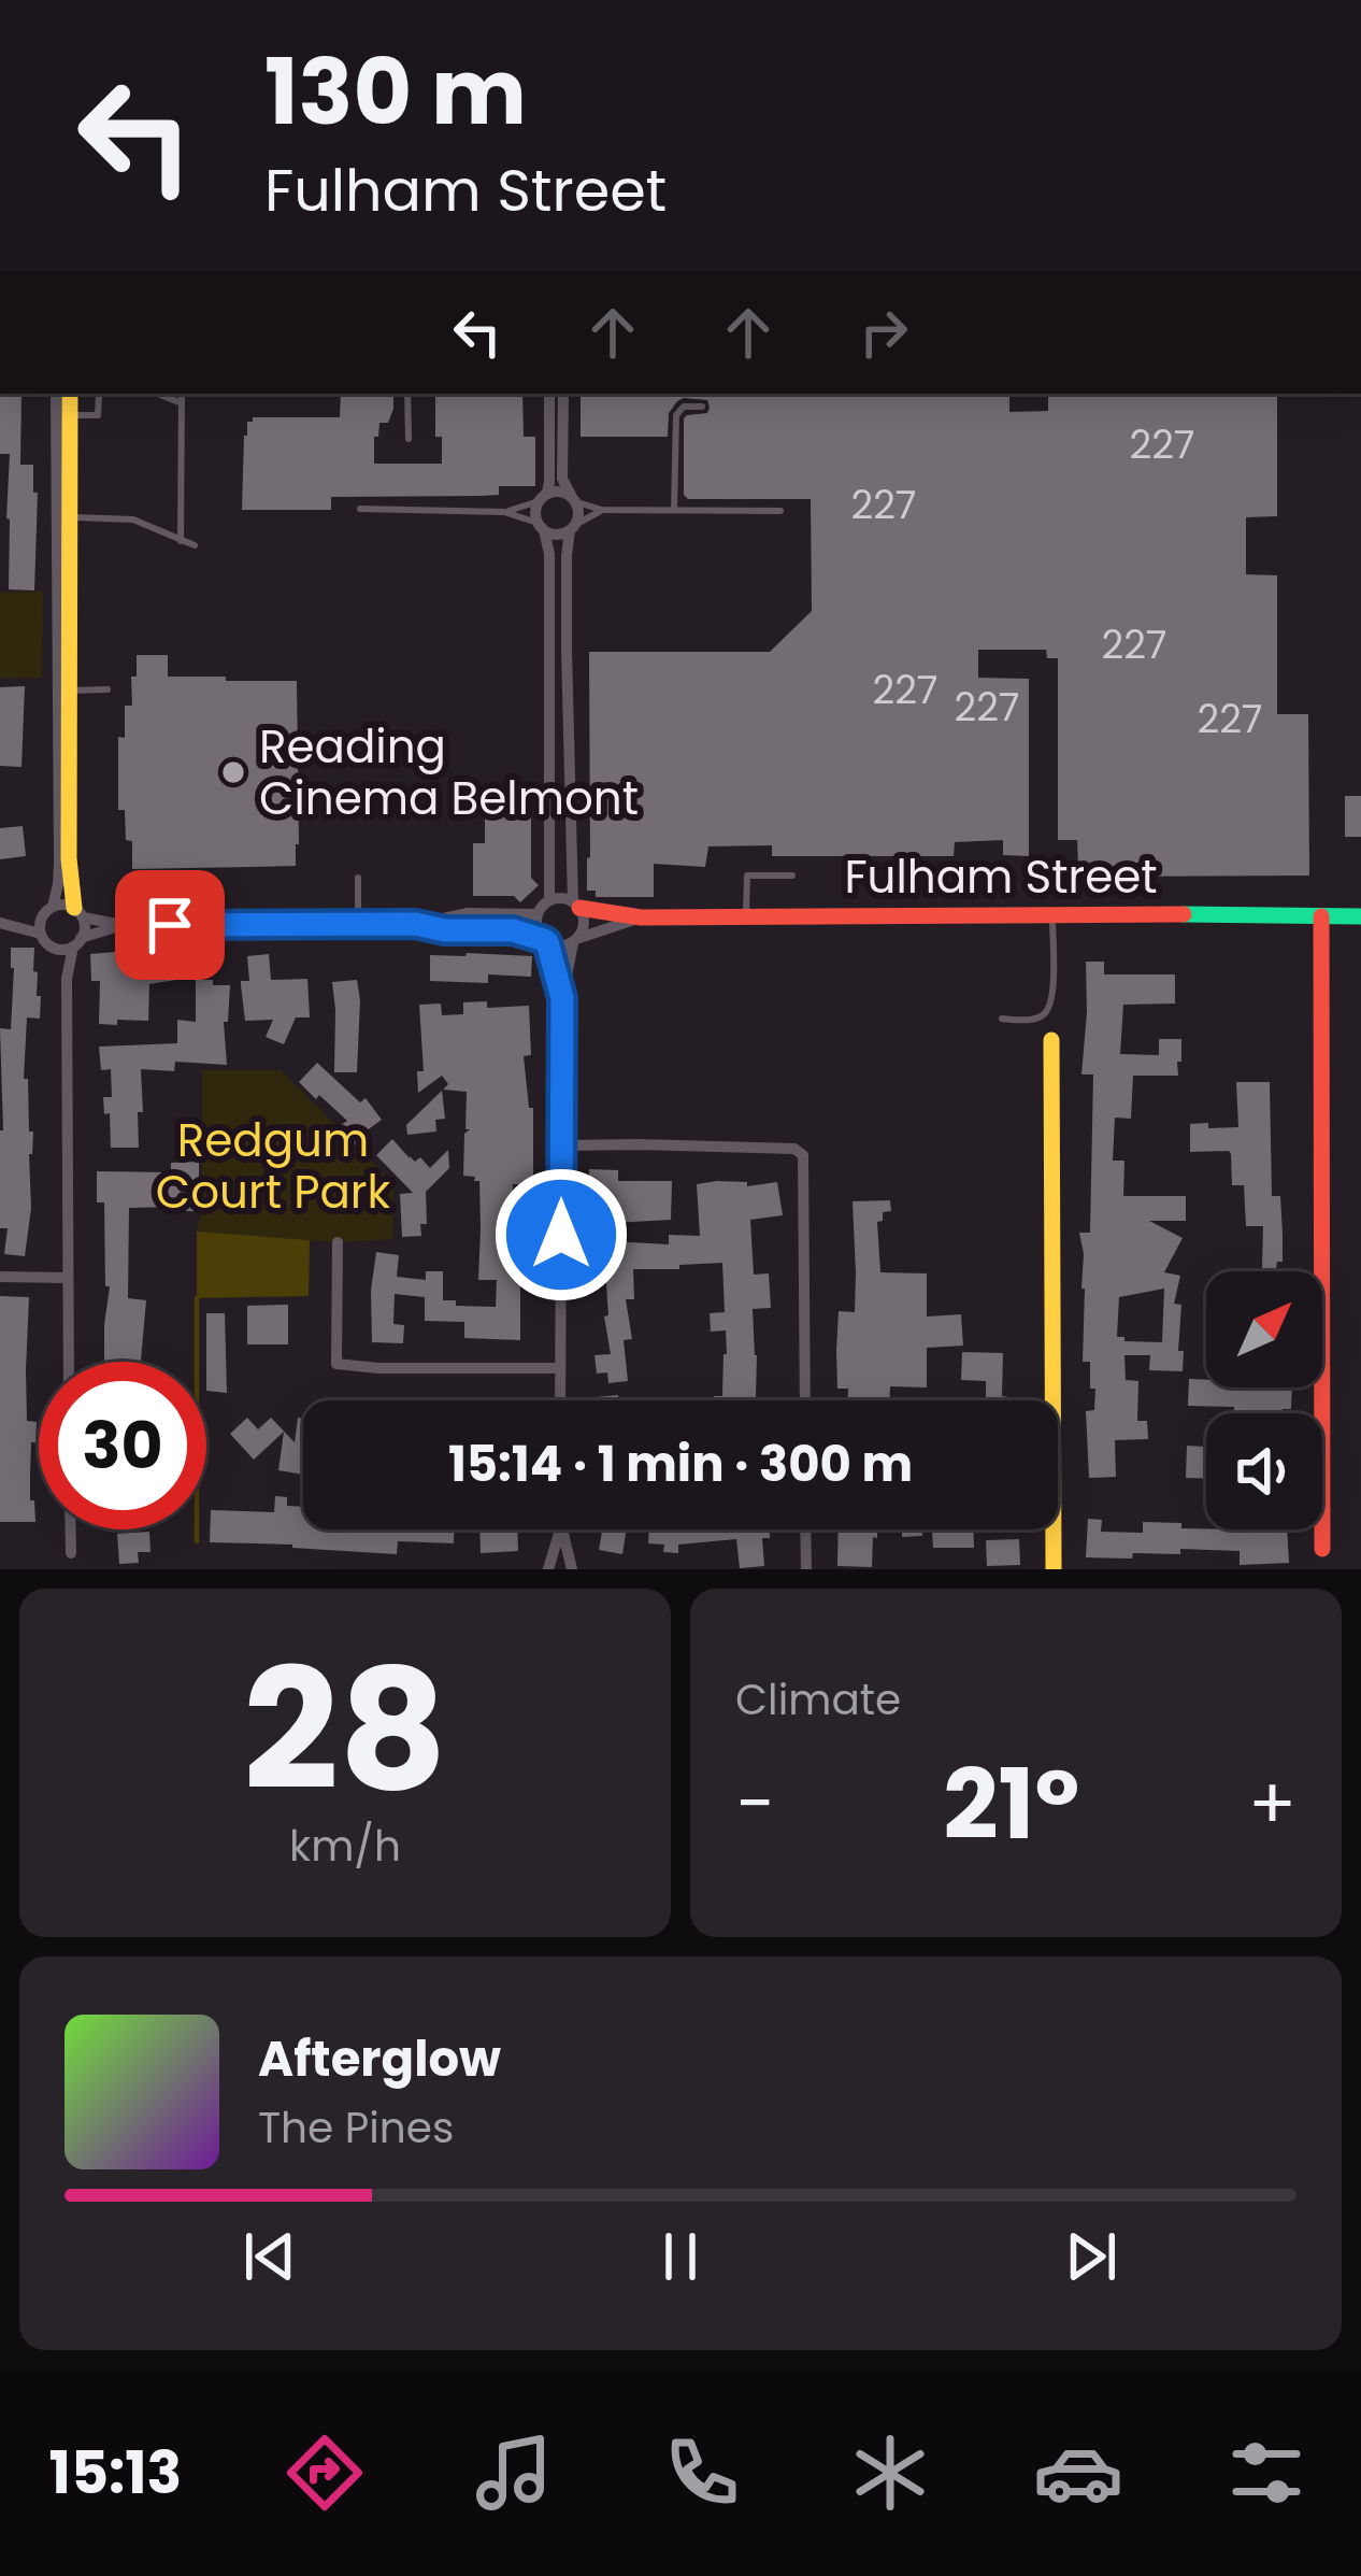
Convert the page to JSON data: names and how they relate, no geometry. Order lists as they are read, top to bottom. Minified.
{"streets":{"street":["Fulham Street"]},"parks":["Redgum Court Park"],"places":["Reading Cinema Belmont"],"house_numbers":["227","227","227","227","227","227"],"north":"top right","page":{"turn":["130 m","Fulham Street"],"limit":"30","trip":"15:14 · 1 min · 300 m","tile":[["28","km/h"],"Climate"],"heat":["−","21°","+"],"song":["Afterglow","The Pines"],"tabs":"15:13"}}
